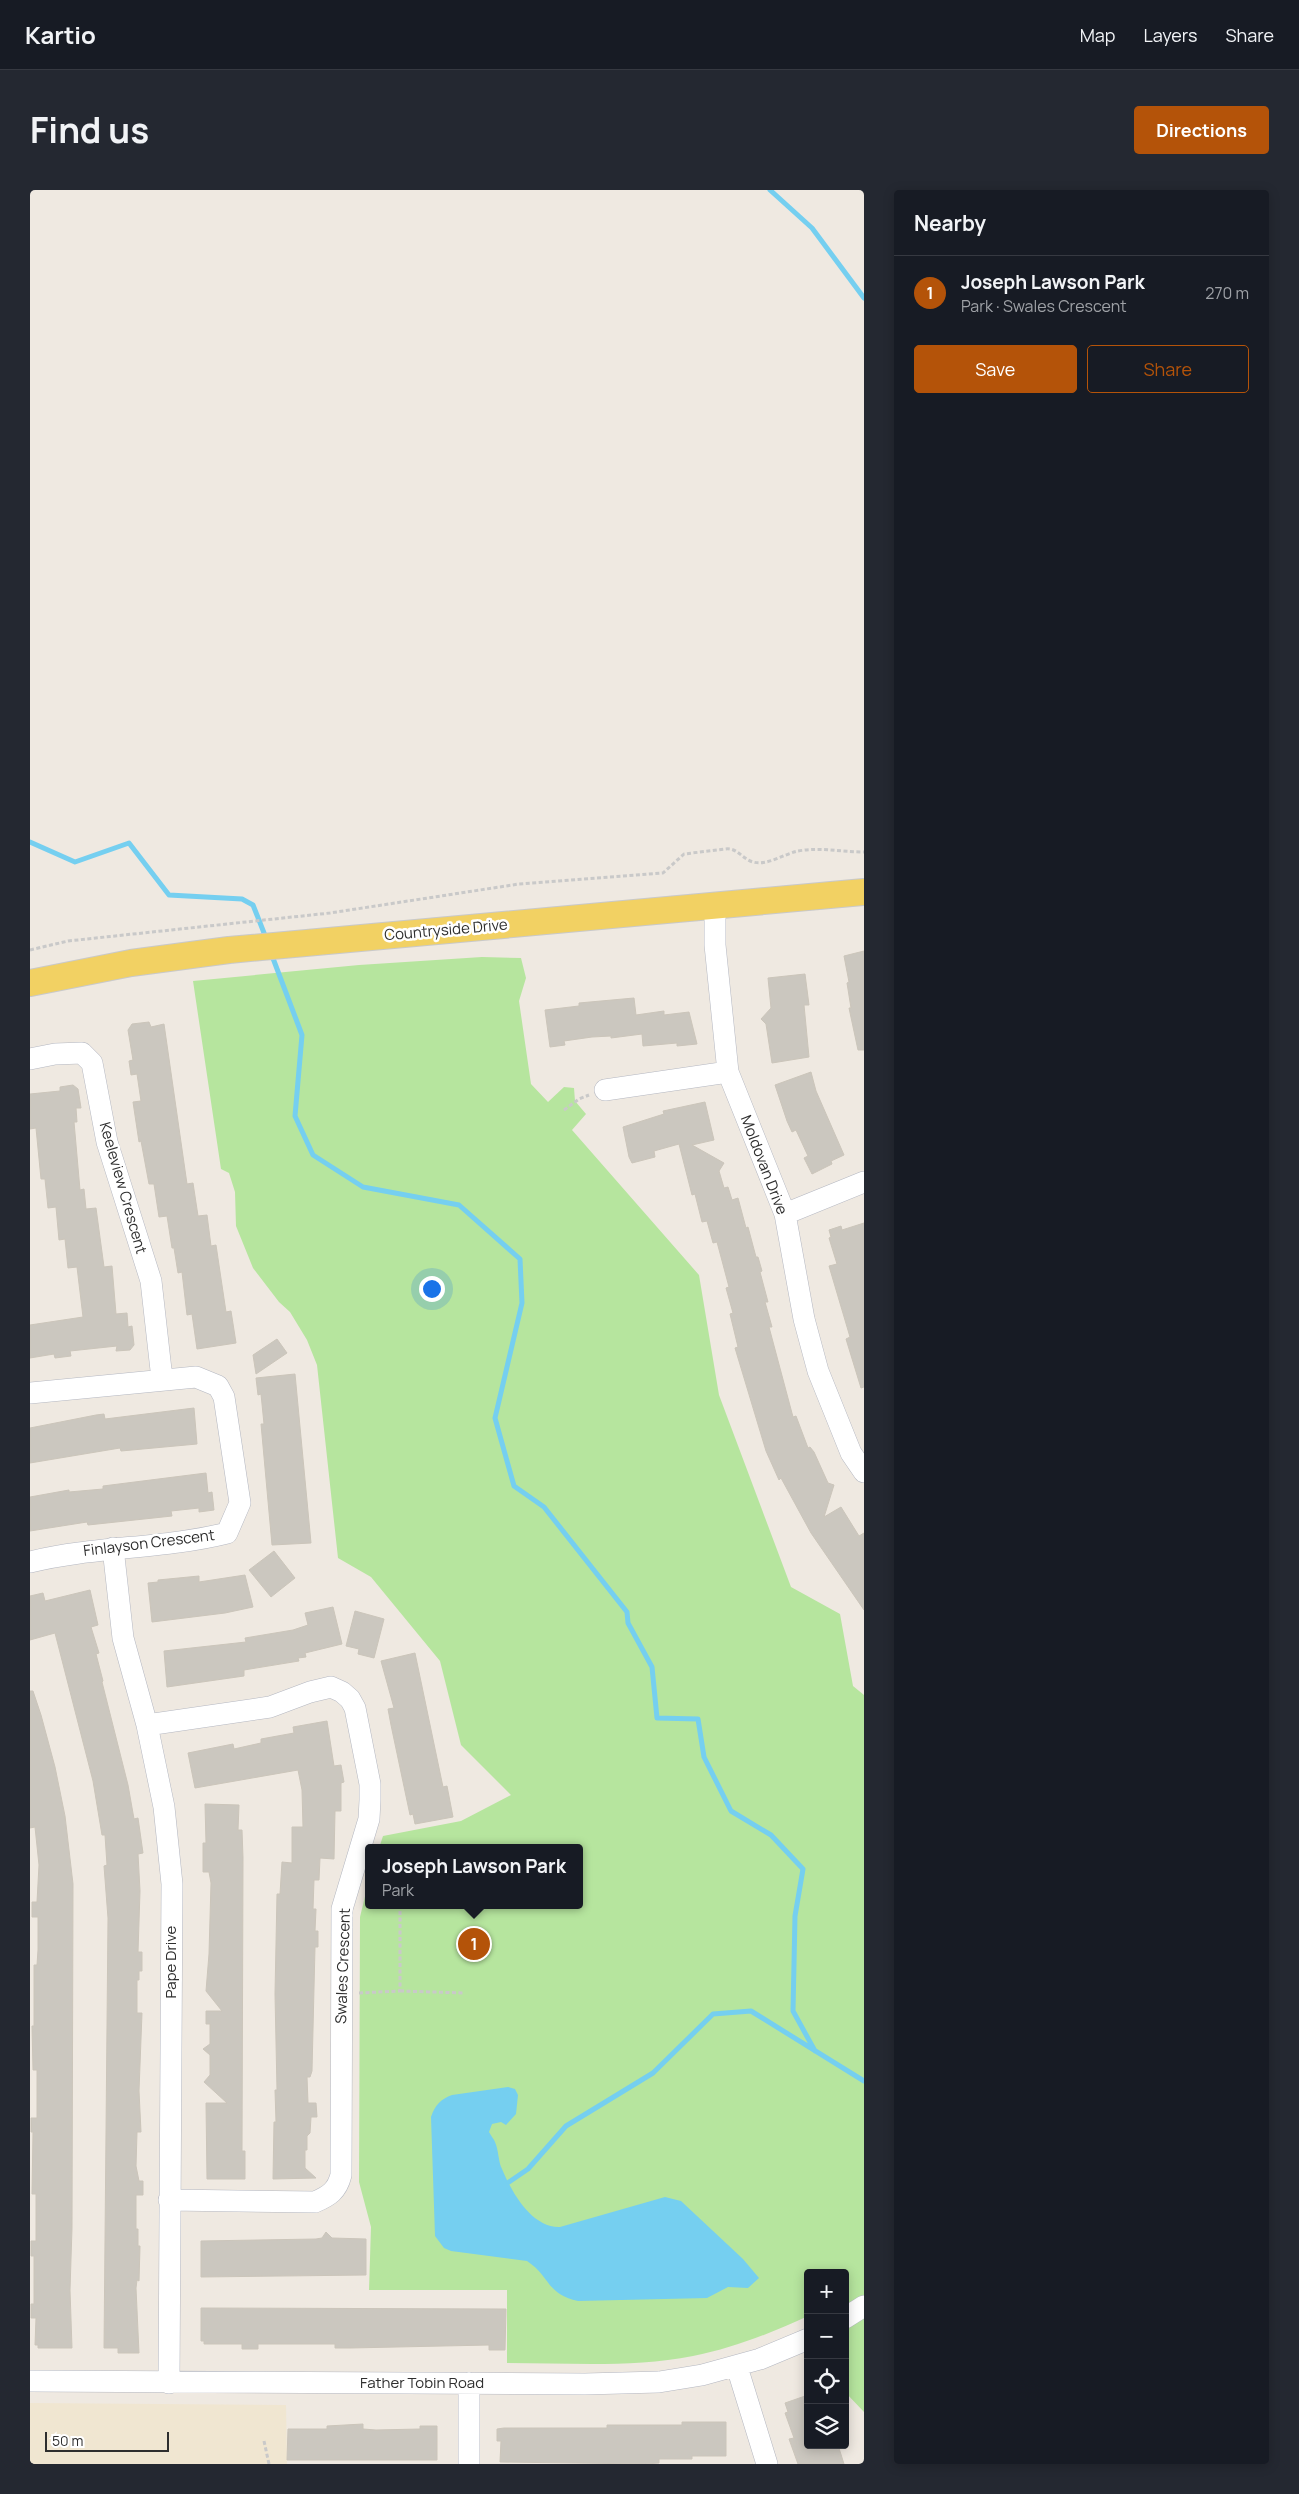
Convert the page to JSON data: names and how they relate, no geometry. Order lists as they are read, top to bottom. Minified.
{"streets":{"main road":["Countryside Drive"],"street":["Moldovan Drive","Keeleview Crescent","Finlayson Crescent","Pape Drive","Swales Crescent","Father Tobin Road"]},"crossings":[["Countryside Drive","Moldovan Drive"],["Keeleview Crescent","Finlayson Crescent"],["Finlayson Crescent","Pape Drive"],["Pape Drive","Swales Crescent"],["Pape Drive","Father Tobin Road"]],"scale_bar":"50 m","page":{"header":"Kartio","nav":["Map","Layers","Share"],"title":"Find us","buttons":["Directions",["Save","Share"]],"heading":"Nearby","list":[{"mark":"1","name":"Joseph Lawson Park","note":"Park · Swales Crescent","value":"270 m"}],"popup":["Joseph Lawson Park","Park"],"pins":"1","map_buttons":["+","−"],"scale":"50 m"}}
